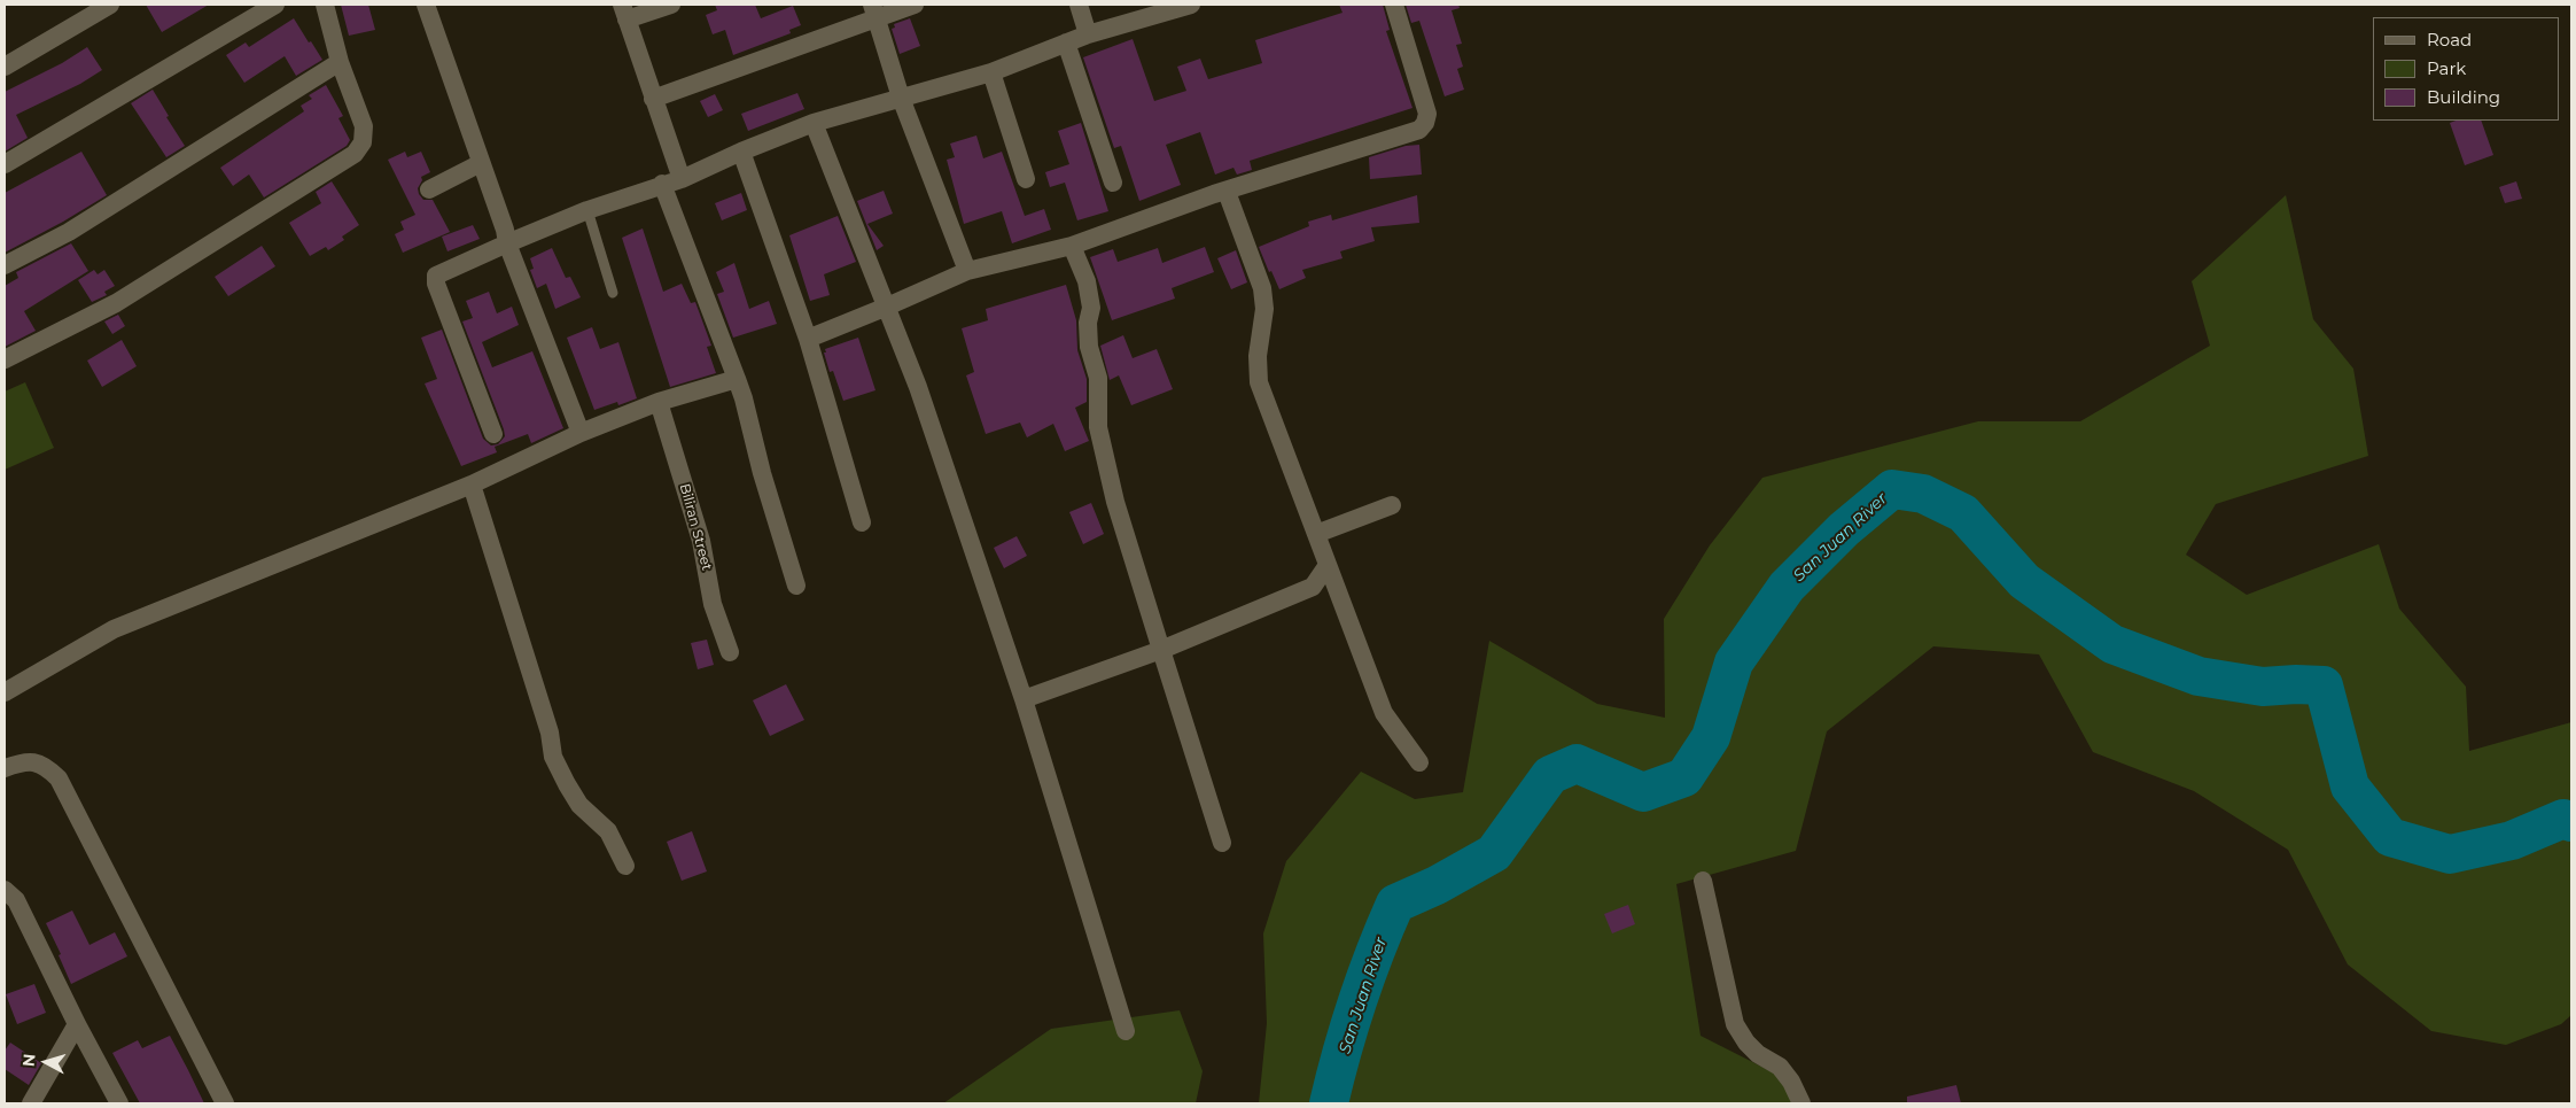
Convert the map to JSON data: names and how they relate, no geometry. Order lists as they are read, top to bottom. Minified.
{"streets":{"street":["Biliran Street"]},"water":["San Juan River"],"legend":["Road","Park","Building"],"north":"left"}
